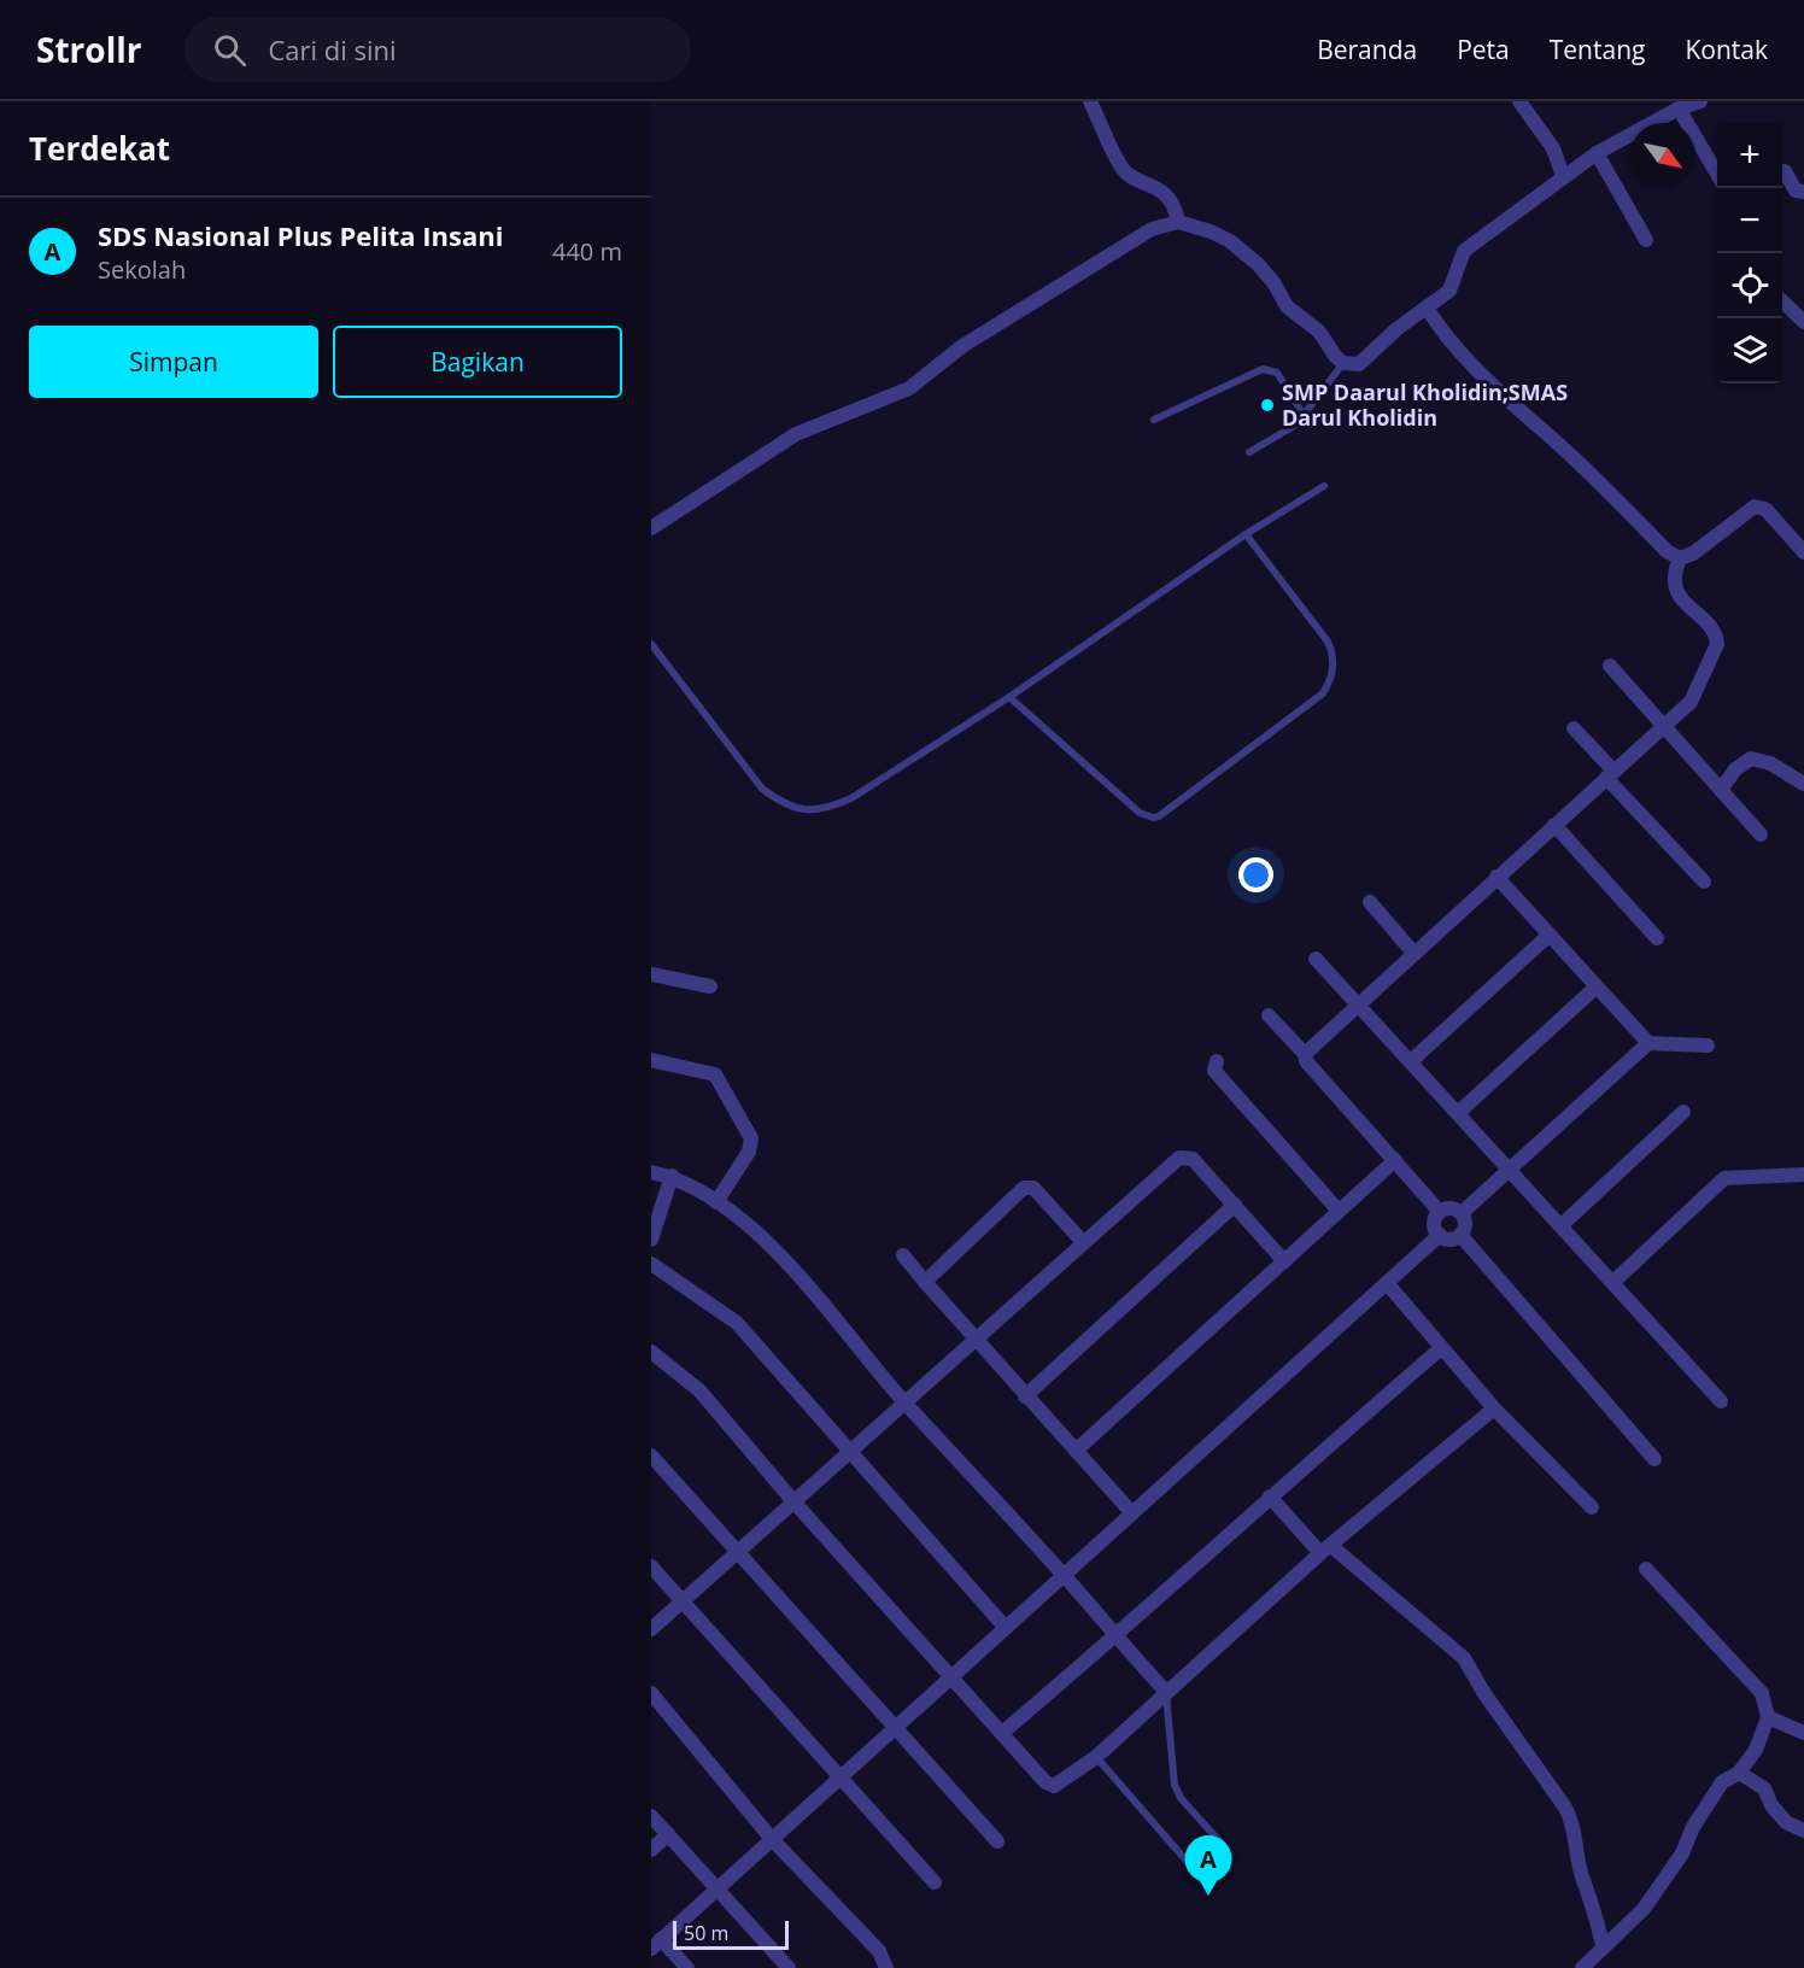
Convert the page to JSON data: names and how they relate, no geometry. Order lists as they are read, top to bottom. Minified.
{"places":["SMP Daarul Kholidin;SMAS Darul Kholidin"],"scale_bar":"50 m","north":"bottom right","page":{"header":"Strollr","search":"Cari di sini","nav":["Beranda","Peta","Tentang","Kontak"],"heading":"Terdekat","map_buttons":["+","−"],"list":[{"mark":"A","name":"SDS Nasional Plus Pelita Insani","note":"Sekolah","value":"440 m"}],"buttons":["Simpan","Bagikan"],"pins":"A","scale":"50 m"}}
